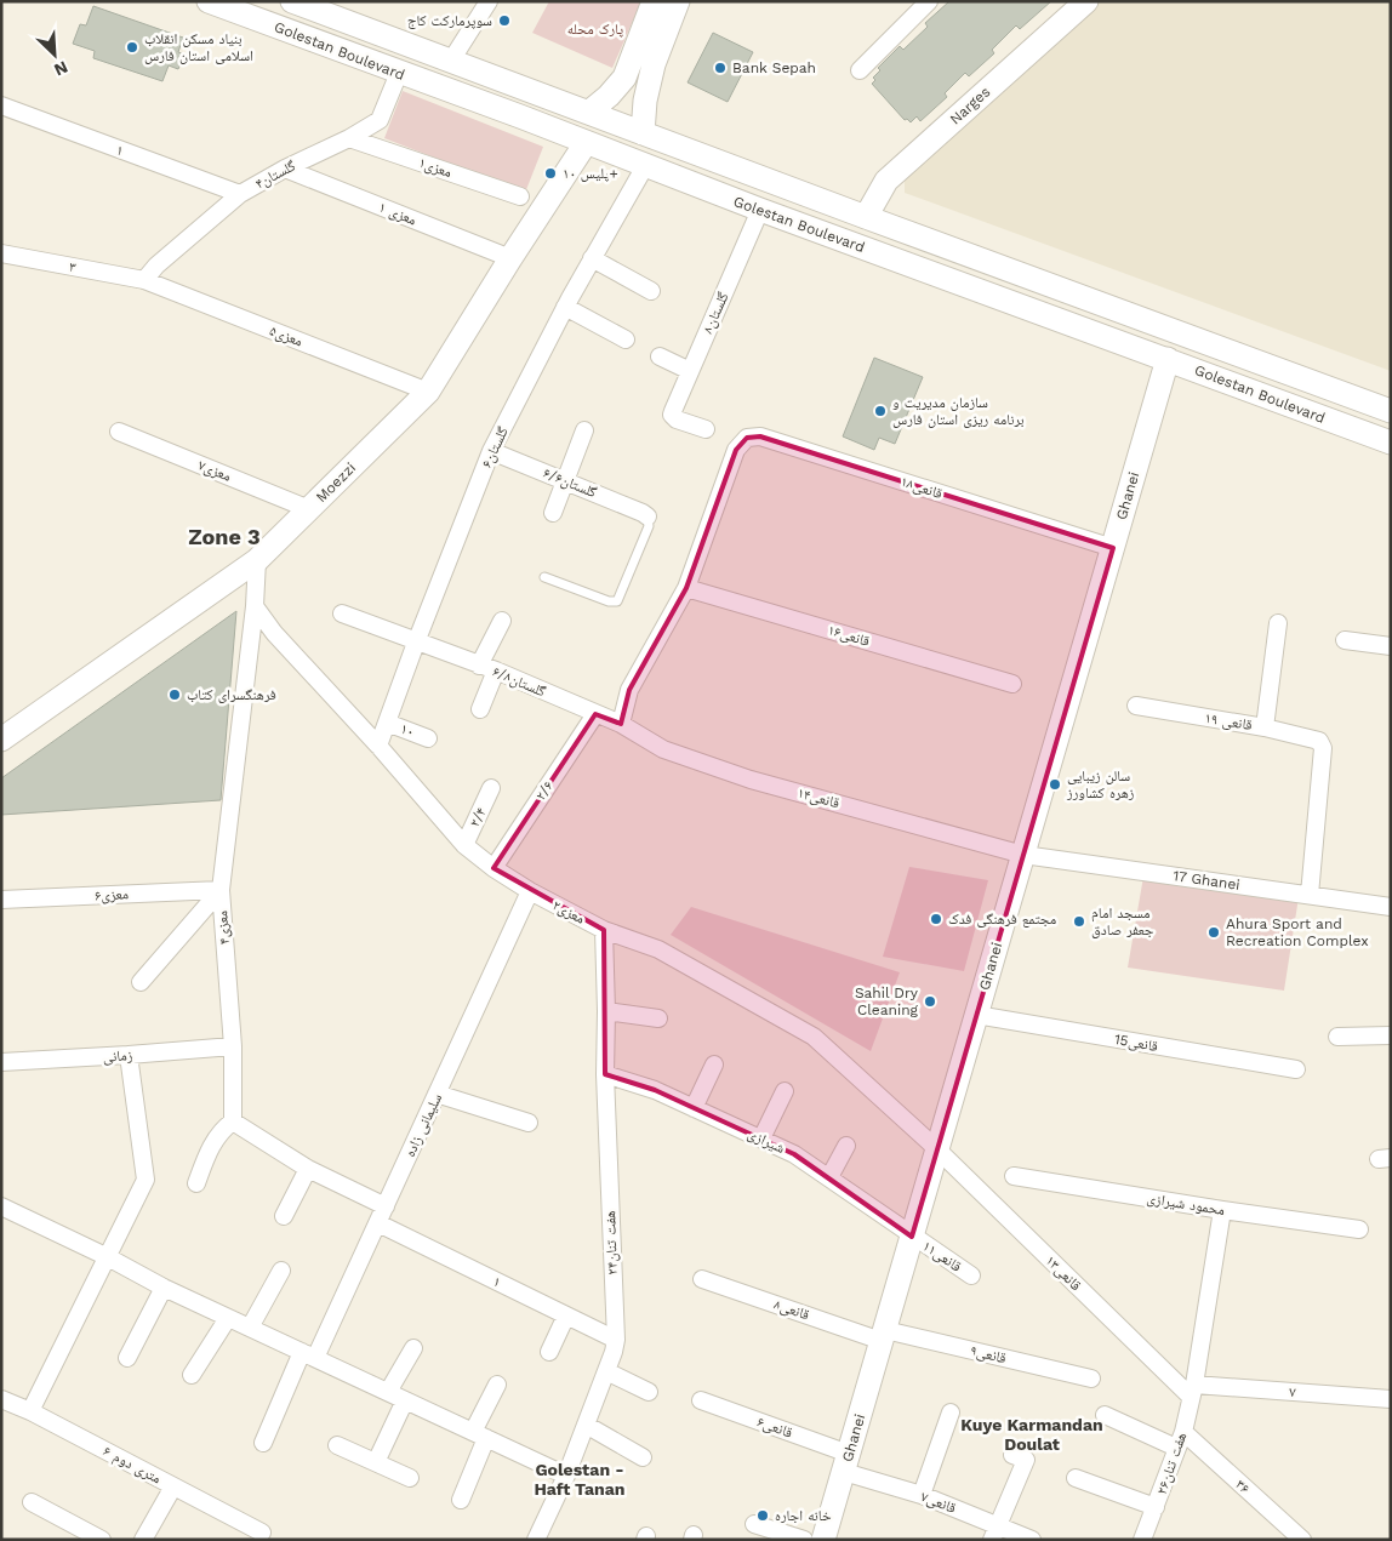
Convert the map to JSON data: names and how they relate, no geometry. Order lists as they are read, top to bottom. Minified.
{"streets":{"street":["Golestan Boulevard","Narges","۱","۱معزی","گلستان۴","معزی ۱","۳","گلستان۸","۵معزی","گلستان۶","۷معزی","Moezzi","۶/۶گلستان","۱۸قانعی","Ghanei","۱۶قانعی","۶/۸گلستان","قانعی ۱۹","۱۰","۲/۶","۱۴قانعی","۲/۴","17 Ghanei","۶معزی","۲معزی","۴معزی","15قانعی","زمانی","سلیمانی زاده","شیرازی","محمود شیرازی","هفت تنان۲۴","۱۱قانعی","۱۳قانعی","۸قانعی","۹قانعی","۷","۶قانعی","هفت تنان۲۶","۶ متری دوم","۳۶","۷قانعی"]},"crossings":[["Golestan Boulevard","Narges"],["Golestan Boulevard","گلستان۴"],["Golestan Boulevard","گلستان۸"],["Golestan Boulevard","گلستان۶"],["Golestan Boulevard","Moezzi"],["Golestan Boulevard","Ghanei"],["۱","گلستان۴"],["۱","سلیمانی زاده"],["۱","هفت تنان۲۴"],["۱معزی","گلستان۴"],["گلستان۴","معزی ۱"],["گلستان۴","۳"],["گلستان۴","۵معزی"],["معزی ۱","Moezzi"],["۳","۵معزی"],["۵معزی","Moezzi"],["گلستان۶","۶/۶گلستان"],["گلستان۶","۶/۸گلستان"],["گلستان۶","۱۰"],["گلستان۶","۲معزی"],["۷معزی","Moezzi"],["Moezzi","۴معزی"],["۱۸قانعی","Ghanei"],["۱۸قانعی","۱۶قانعی"],["Ghanei","۱۴قانعی"],["Ghanei","17 Ghanei"],["Ghanei","۲معزی"],["Ghanei","15قانعی"],["Ghanei","شیرازی"],["Ghanei","۱۱قانعی"],["Ghanei","۱۳قانعی"],["Ghanei","۸قانعی"],["Ghanei","۹قانعی"],["Ghanei","۶قانعی"],["Ghanei","۷قانعی"],["۶/۸گلستان","۲/۶"],["۶/۸گلستان","۱۴قانعی"],["قانعی ۱۹","17 Ghanei"],["۲/۶","۲معزی"],["۱۴قانعی","17 Ghanei"],["۲/۴","۲معزی"],["۶معزی","۴معزی"],["۲معزی","۴معزی"],["۲معزی","سلیمانی زاده"],["۲معزی","هفت تنان۲۴"],["۲معزی","۱۳قانعی"],["۴معزی","زمانی"],["شیرازی","هفت تنان۲۴"],["شیرازی","۱۱قانعی"],["محمود شیرازی","هفت تنان۲۶"],["۱۳قانعی","۷"],["۱۳قانعی","هفت تنان۲۶"],["۸قانعی","۹قانعی"],["۷","هفت تنان۲۶"],["۶قانعی","۷قانعی"],["هفت تنان۲۶","۳۶"]],"districts":["Zone 3","Kuye Karmandan Doulat","Golestan - Haft Tanan"],"parks":["پارک محله"],"places":["سوپرمارکت کاج","بنیاد مسکن انقلاب اسلامی استان فارس","Bank Sepah","پلیس ۱۰+","سازمان مدیریت و برنامه ریزی استان فارس","فرهنگسرای کتاب","سالن زیبایی زهره کشاورز","مجتمع فرهنگی فدک","مسجد امام جعفر صادق","Ahura Sport and Recreation Complex","Sahil Dry Cleaning","خانه اجاره"],"north":"bottom right"}
